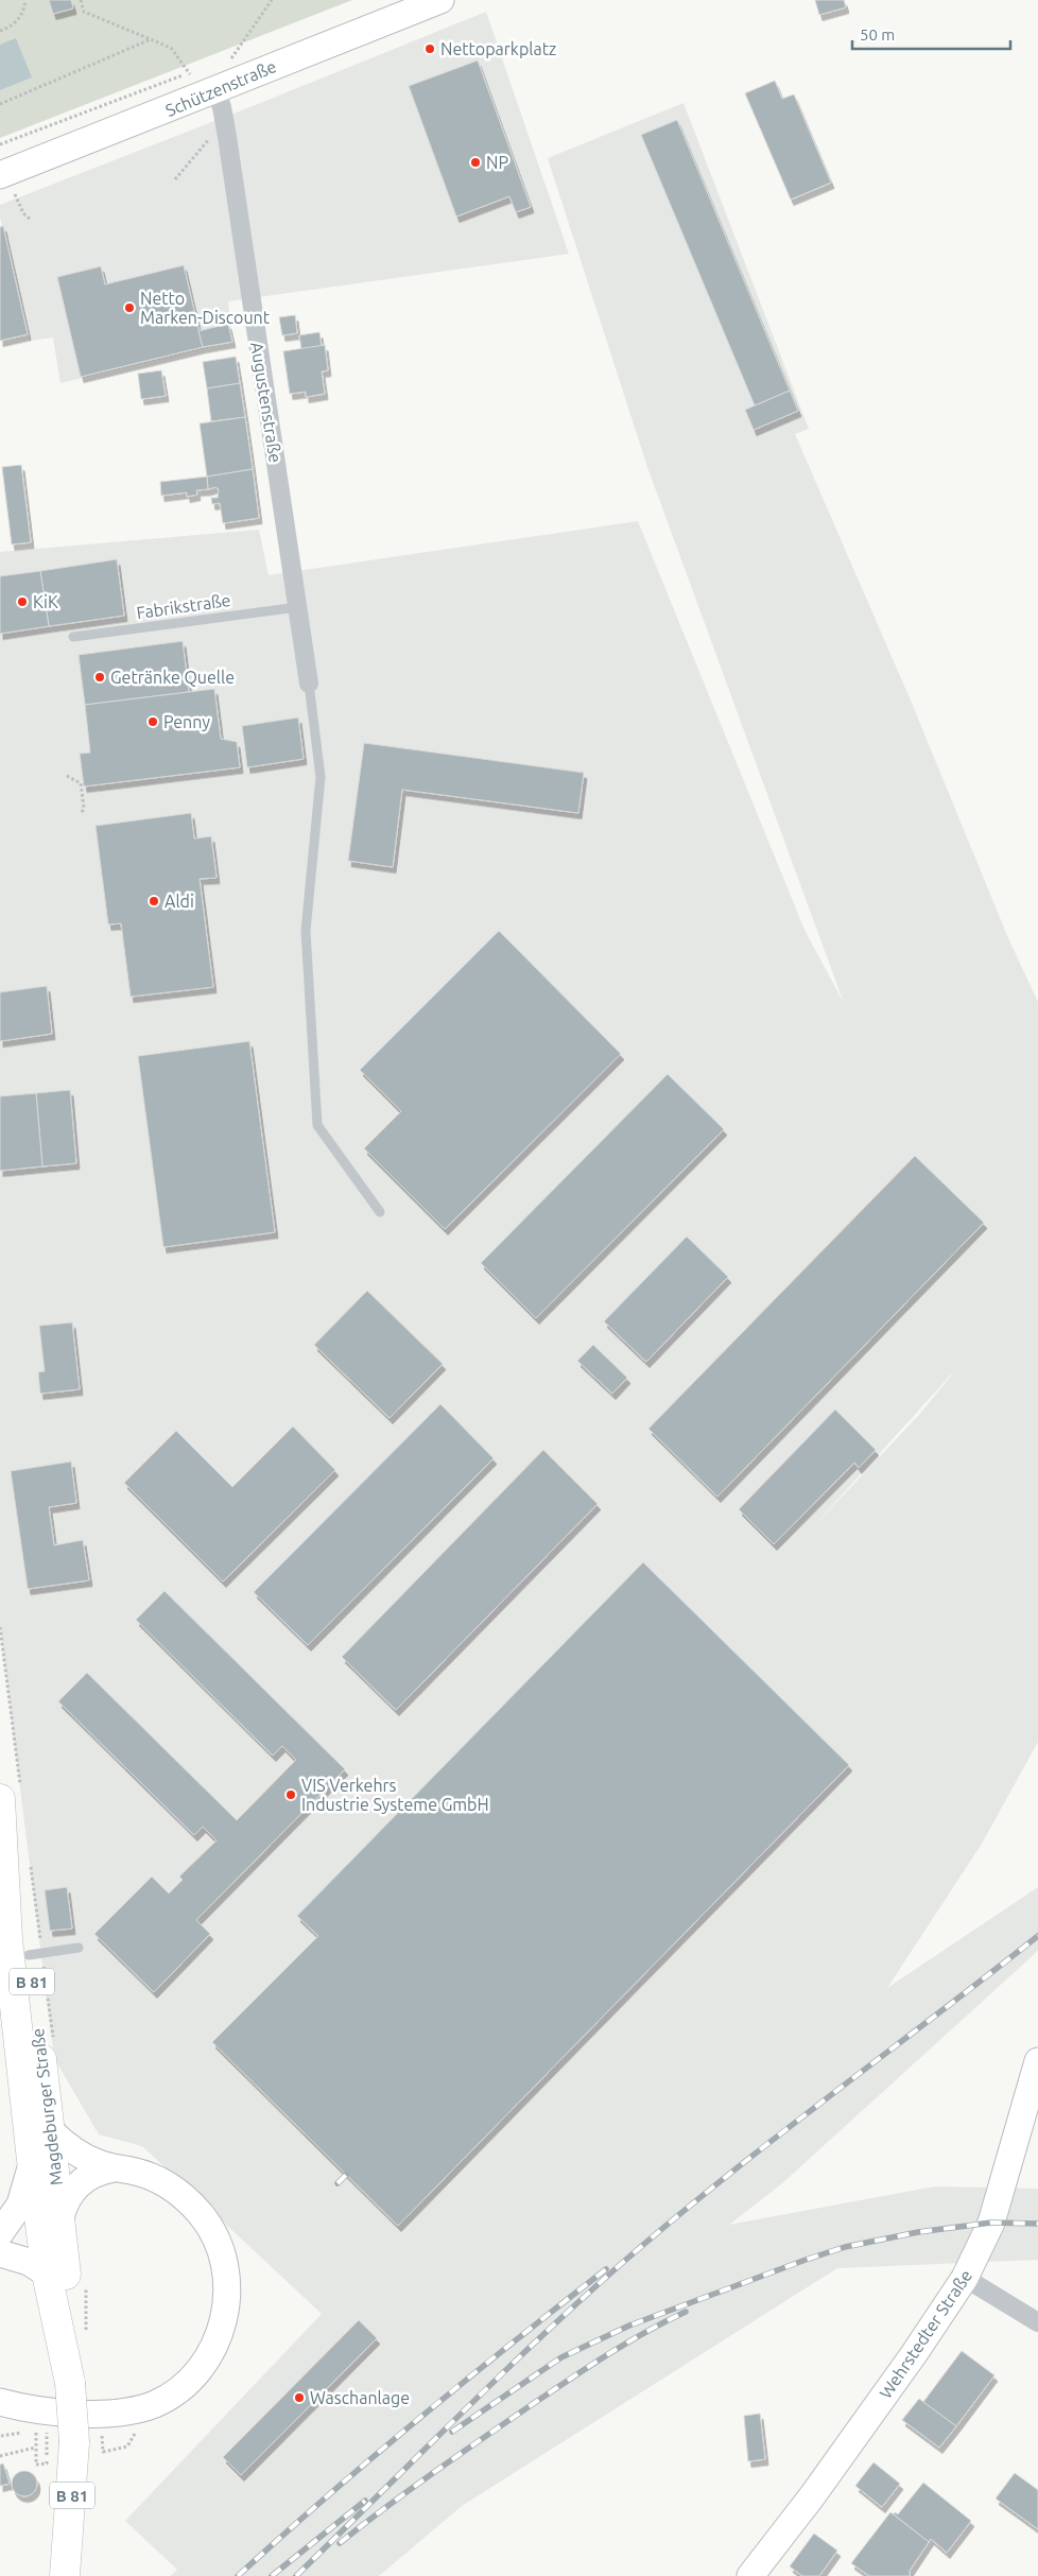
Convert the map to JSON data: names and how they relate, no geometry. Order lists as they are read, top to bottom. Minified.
{"streets":{"main road":["B 81","Magdeburger Straße"],"street":["Schützenstraße","Augustenstraße","Wehrstedter Straße"],"lane":["Fabrikstraße"]},"crossings":[["Schützenstraße","Augustenstraße"],["Augustenstraße","Fabrikstraße"]],"places":["Nettoparkplatz","NP","Netto Marken-Discount","KiK","Getränke Quelle","Penny","Aldi","VIS Verkehrs Industrie Systeme GmbH","Waschanlage"],"scale_bar":"50 m"}
